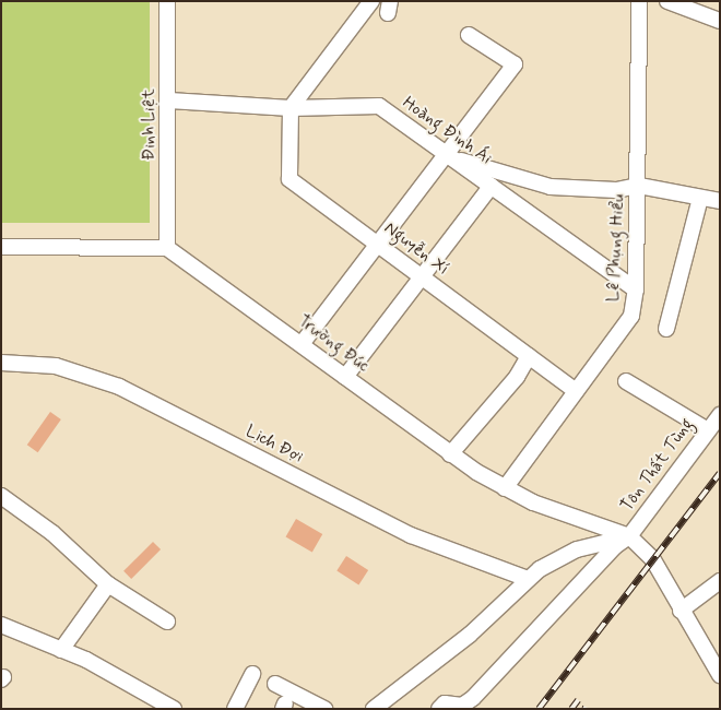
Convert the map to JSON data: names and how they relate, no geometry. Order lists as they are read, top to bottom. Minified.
{"streets":{"street":["Đinh Liệt","Hoàng Đình Ái","Lê Phụng Hiểu","Nguyễn Xí","Trường Đúc","Lịch Đợi","Tôn Thất Tùng"]},"crossings":[["Đinh Liệt","Hoàng Đình Ái"],["Đinh Liệt","Trường Đúc"],["Hoàng Đình Ái","Lê Phụng Hiểu"],["Hoàng Đình Ái","Nguyễn Xí"],["Lê Phụng Hiểu","Nguyễn Xí"],["Lê Phụng Hiểu","Trường Đúc"],["Trường Đúc","Tôn Thất Tùng"]]}
